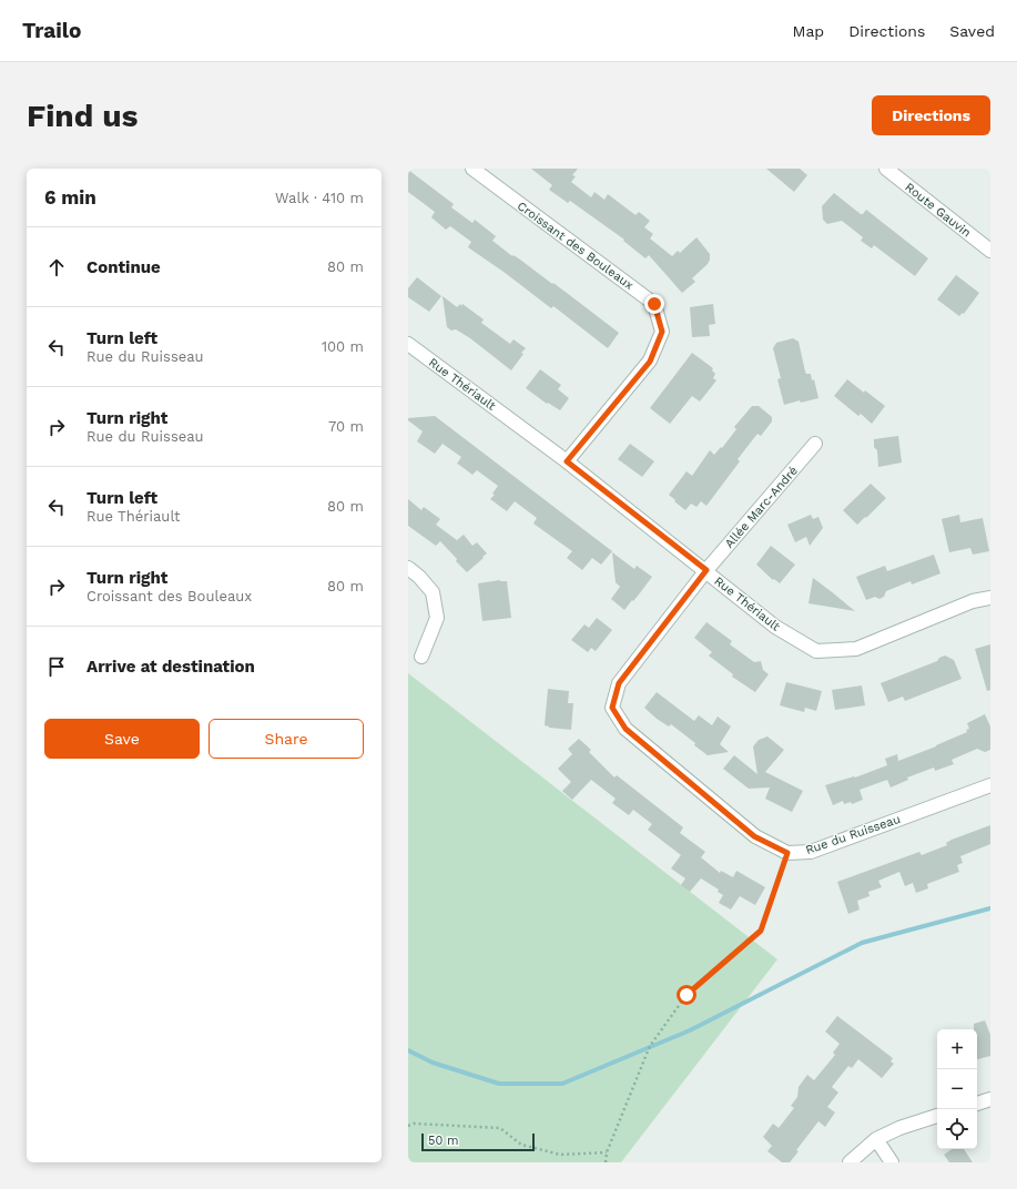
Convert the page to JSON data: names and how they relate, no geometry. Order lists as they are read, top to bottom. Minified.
{"streets":{"street":["Route Gauvin","Croissant des Bouleaux","Rue Thériault","Allée Marc-André","Rue du Ruisseau"]},"crossings":[["Croissant des Bouleaux","Rue Thériault"],["Rue Thériault","Allée Marc-André"],["Rue Thériault","Rue du Ruisseau"],["Allée Marc-André","Rue du Ruisseau"]],"scale_bar":"50 m","page":{"header":"Trailo","nav":["Map","Directions","Saved"],"buttons":["Directions",["Save","Share"]],"title":"Find us","heading":["6 min","Walk · 410 m"],"list":[["Continue","80 m"],["Turn left","Rue du Ruisseau","100 m"],["Turn right","Rue du Ruisseau","70 m"],["Turn left","Rue Thériault","80 m"],["Turn right","Croissant des Bouleaux","80 m"],"Arrive at destination"],"map_buttons":["+","−"],"scale":"50 m"}}
